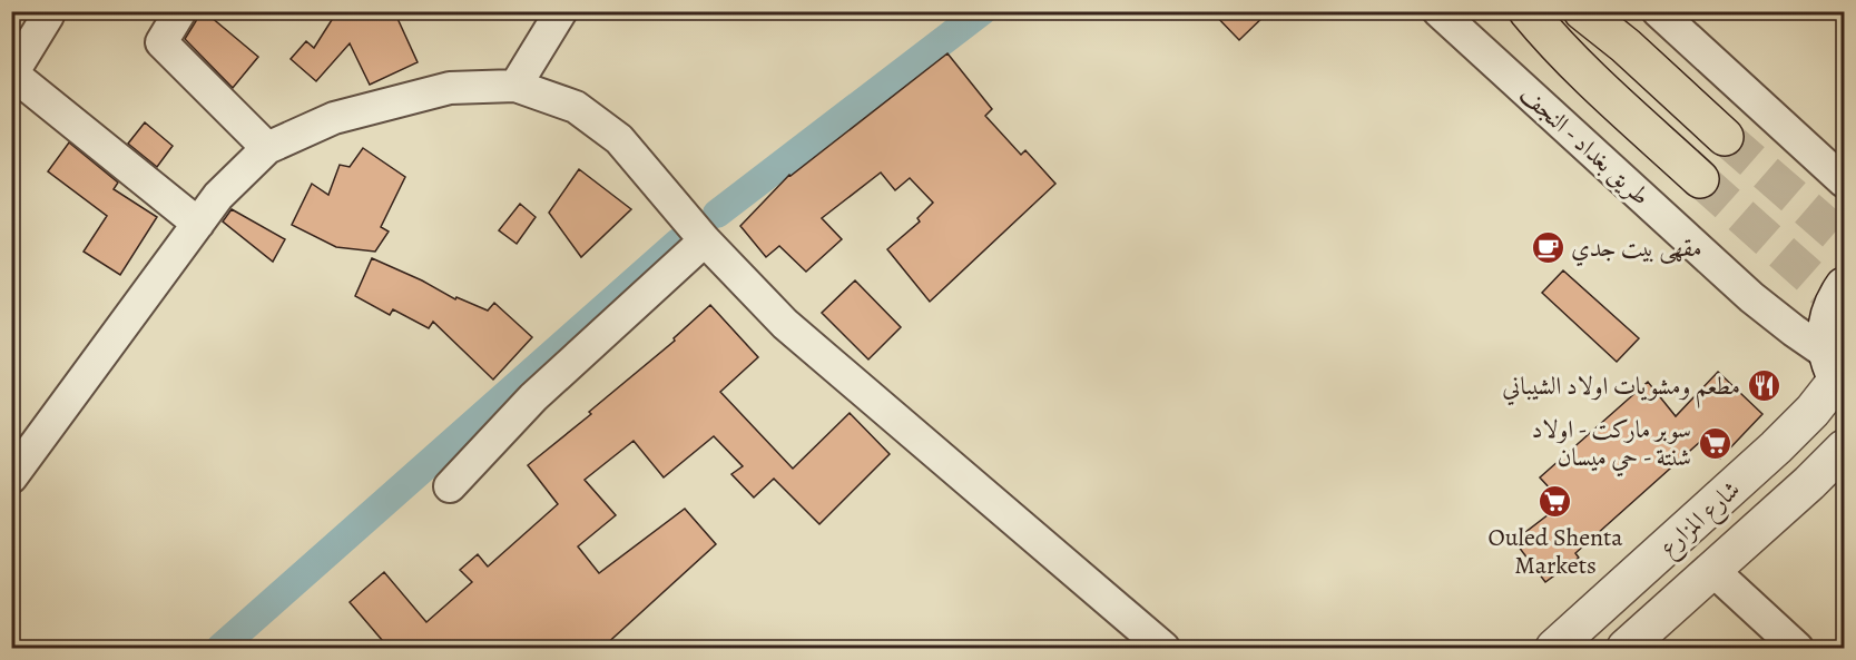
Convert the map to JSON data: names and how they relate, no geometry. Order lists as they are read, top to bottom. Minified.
{"streets":{"main road":["طريق بغداد - النجف"],"street":["شارع المزارع"]},"crossings":[["طريق بغداد - النجف","شارع المزارع"]],"places":{"cafe":["مقهى بيت جدي"],"restaurant":["مطعم ومشويات اولاد الشيباني"],"supermarket":["سوبر ماركت - اولاد شنتة - حي ميسان","Ouled Shenta Markets"]}}
